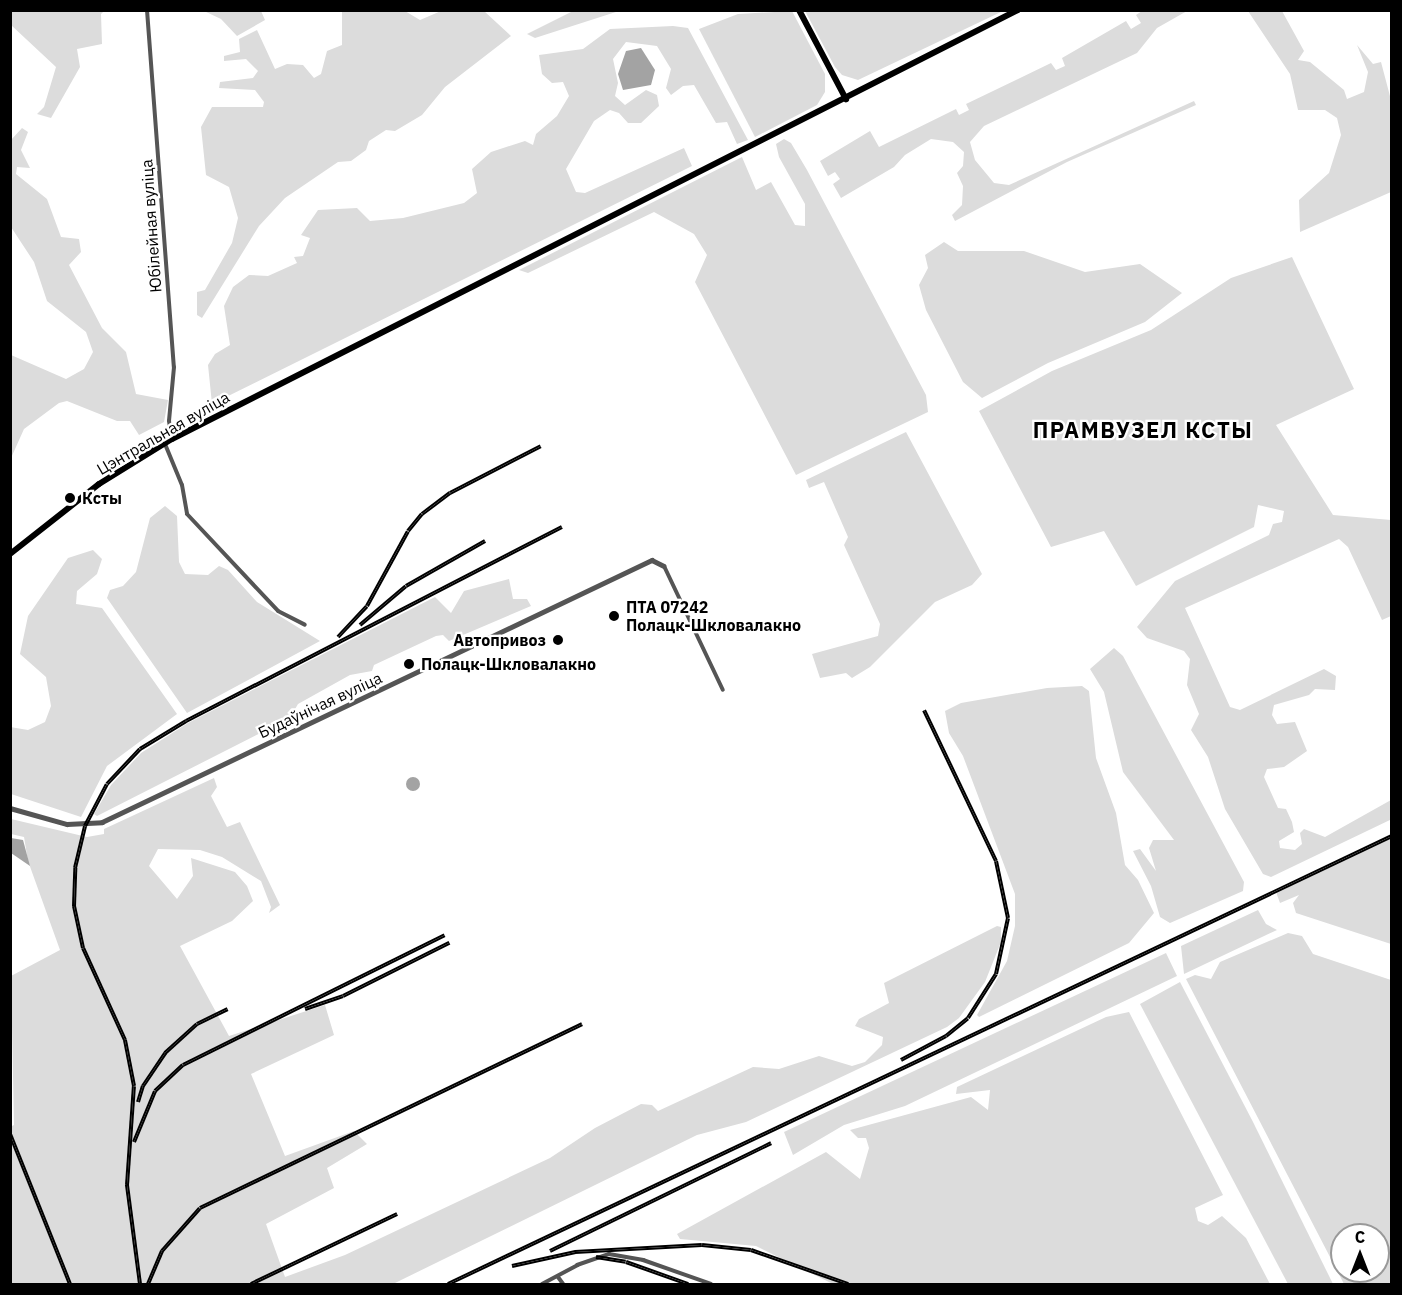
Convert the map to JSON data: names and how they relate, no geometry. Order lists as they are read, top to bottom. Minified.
{"streets":{"main road":["Цэнтральная вуліца"],"street":["Юбілейная вуліца","Будаўнічая вуліца"]},"crossings":[["Юбілейная вуліца","Цэнтральная вуліца"]],"districts":["ПРАМВУЗЕЛ КСТЫ"],"places":["Ксты","ПТА 07242 Полацк-Шкловалакно","Автопривоз","Полацк-Шкловалакно"],"north":"top"}
